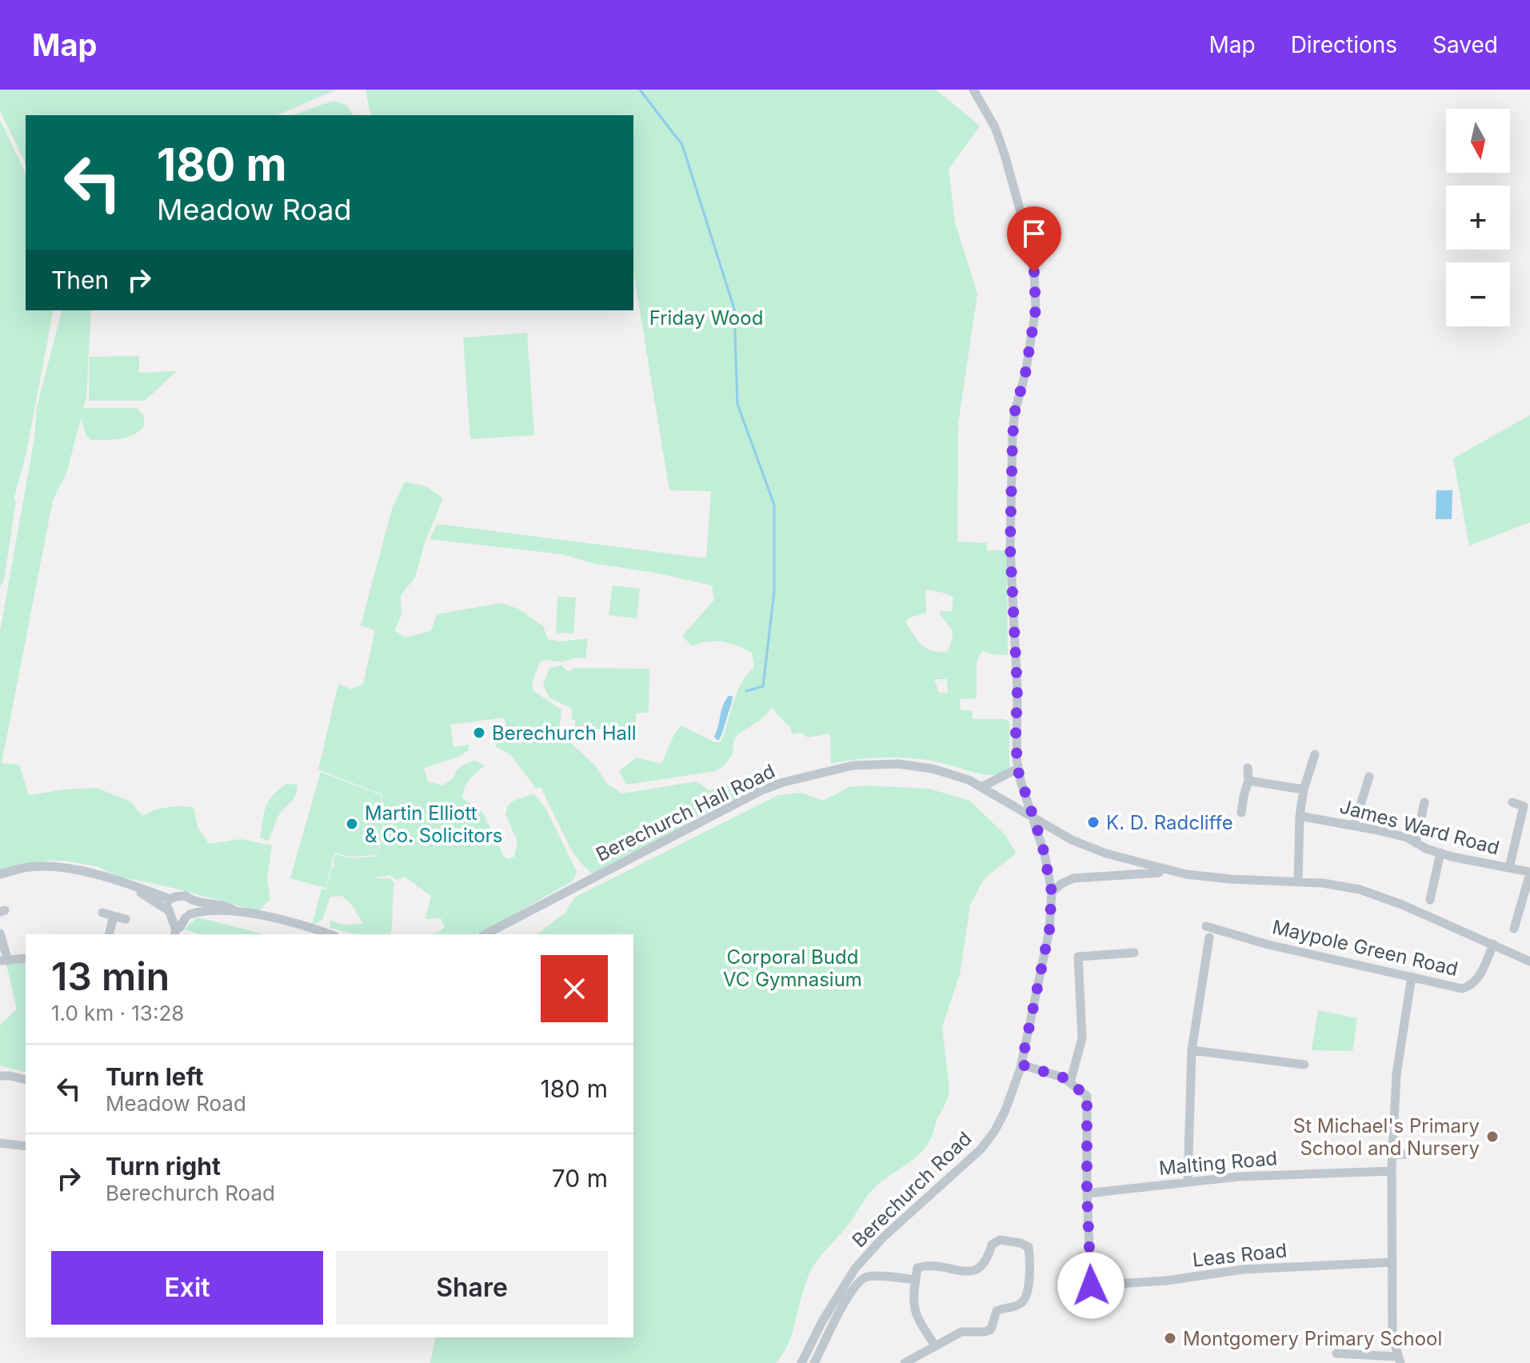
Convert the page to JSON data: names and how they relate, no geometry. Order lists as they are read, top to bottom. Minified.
{"streets":{"street":["Berechurch Hall Road","James Ward Road","Maypole Green Road","Malting Road","Berechurch Road","Leas Road"]},"crossings":[["Berechurch Hall Road","Maypole Green Road"],["Berechurch Hall Road","Berechurch Road"],["Malting Road","Leas Road"]],"parks":["Friday Wood","Corporal Budd VC Gymnasium"],"places":["Berechurch Hall","K. D. Radcliffe","Martin Elliott & Co. Solicitors","St Michael's Primary School and Nursery","Montgomery Primary School"],"north":"bottom","page":{"header":"Map","nav":["Map","Directions","Saved"],"map_buttons":["+","−"],"turn":["180 m","Meadow Road"],"then":"Then","heading":["13 min","1.0 km · 13:28"],"list":[{"name":"Turn left","note":"Meadow Road","value":"180 m"},{"name":"Turn right","note":"Berechurch Road","value":"70 m"}],"buttons":["Exit","Share"]}}
